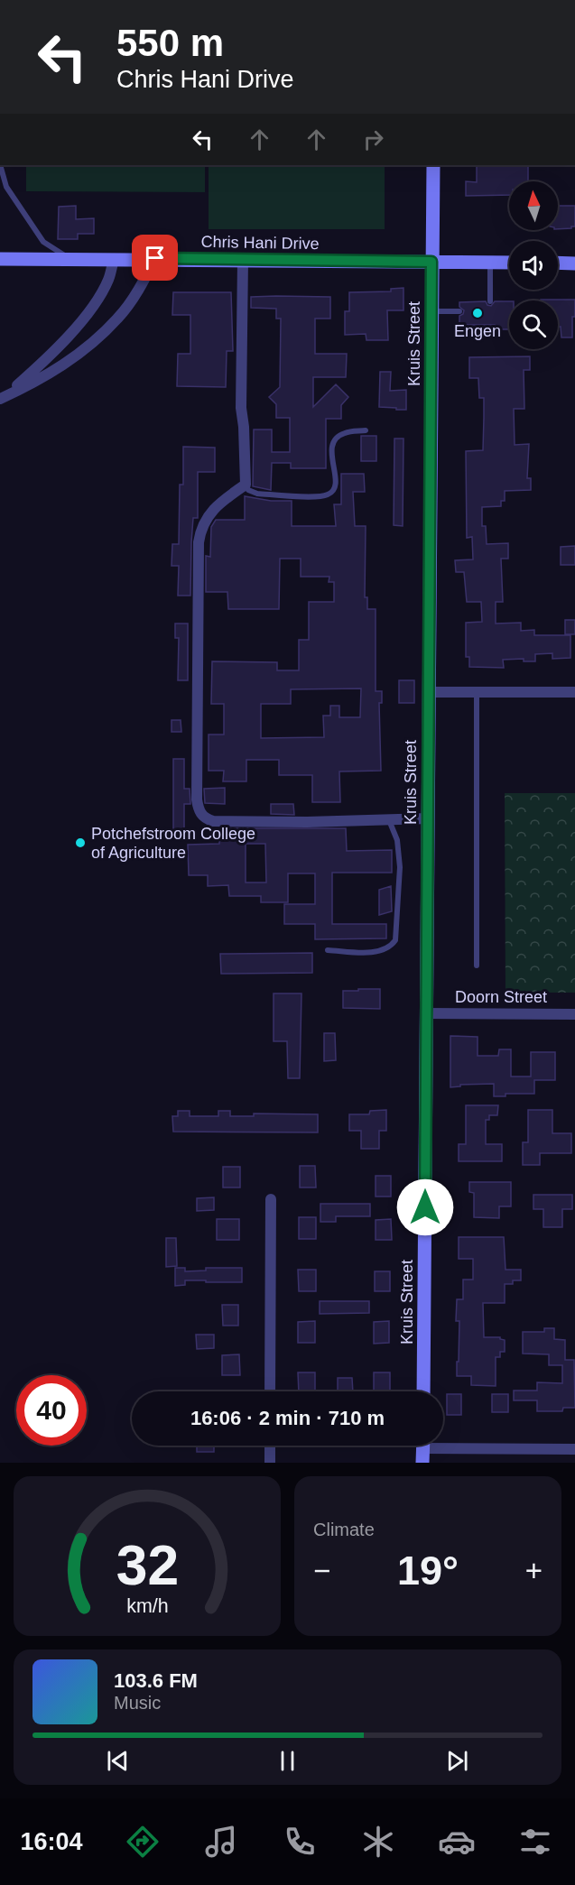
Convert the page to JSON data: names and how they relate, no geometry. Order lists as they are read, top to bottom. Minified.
{"streets":{"street":["Chris Hani Drive","Kruis Street","Doorn Street"]},"crossings":[["Chris Hani Drive","Kruis Street"],["Kruis Street","Doorn Street"]],"places":["Engen","Potchefstroom College of Agriculture"],"north":"top","page":{"turn":["550 m","Chris Hani Drive"],"limit":"40","trip":"16:06 · 2 min · 710 m","tile":"Climate","heat":["−","19°","+"],"song":["103.6 FM","Music"],"tabs":"16:04","gauge":["32","km/h"]}}
